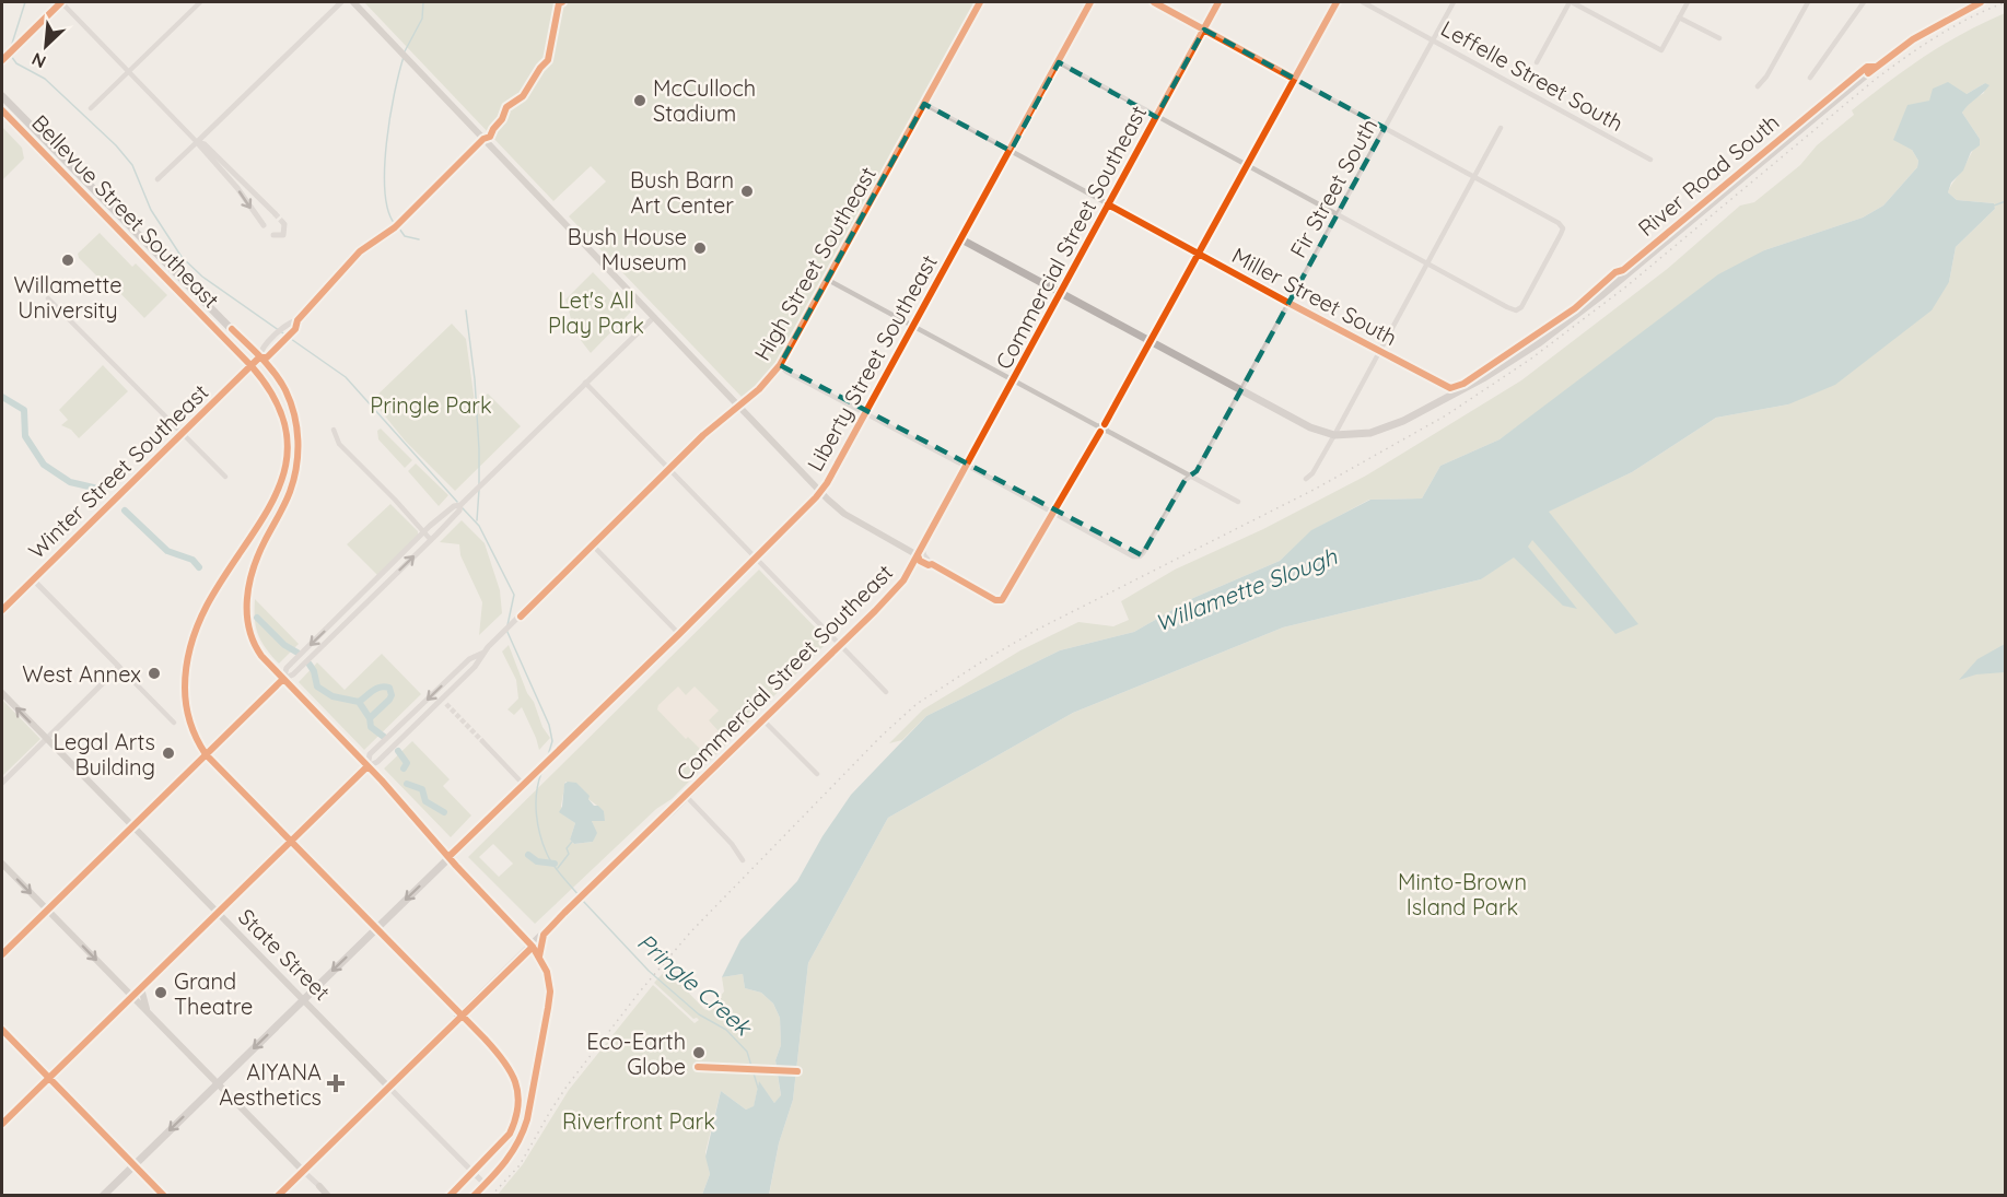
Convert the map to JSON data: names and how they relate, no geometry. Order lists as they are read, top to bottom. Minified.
{"streets":{"highway":["Bellevue Street Southeast"],"main road":["River Road South","Commercial Street Southeast","High Street Southeast","Liberty Street Southeast","State Street"],"street":["Leffelle Street South","Fir Street South","Miller Street South","Winter Street Southeast"]},"crossings":[["Leffelle Street South","Fir Street South"],["Fir Street South","Miller Street South"],["Bellevue Street Southeast","Commercial Street Southeast"],["Bellevue Street Southeast","High Street Southeast"],["Bellevue Street Southeast","Liberty Street Southeast"],["Bellevue Street Southeast","Winter Street Southeast"],["Bellevue Street Southeast","State Street"],["Commercial Street Southeast","Miller Street South"],["Commercial Street Southeast","State Street"],["High Street Southeast","Miller Street South"],["High Street Southeast","State Street"],["Miller Street South","Liberty Street Southeast"],["Liberty Street Southeast","State Street"]],"water":["Willamette Slough","Pringle Creek"],"parks":["Let's All Play Park","Pringle Park","Minto-Brown Island Park","Riverfront Park"],"places":{"other":["McCulloch Stadium","Bush Barn Art Center","Bush House Museum","Willamette University","West Annex","Legal Arts Building","Grand Theatre","Eco-Earth Globe"],"health":["AIYANA Aesthetics"]},"north":"bottom left"}
